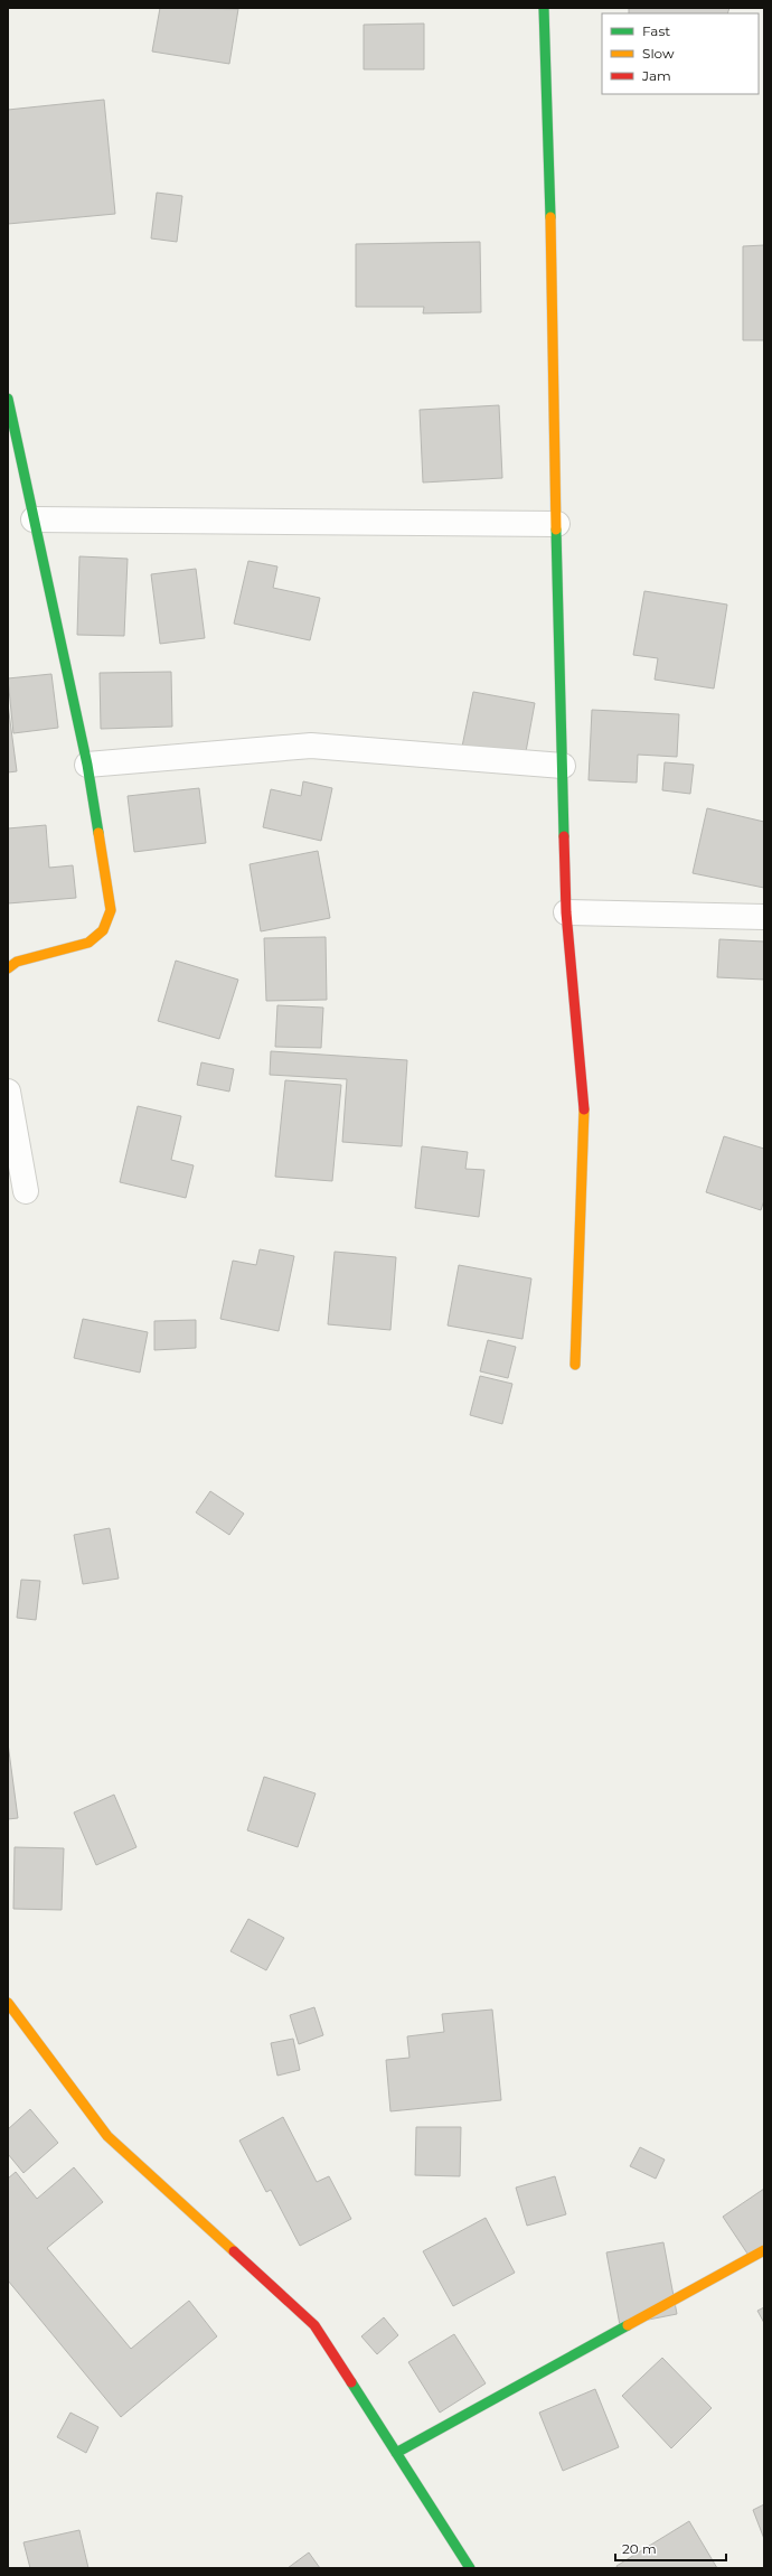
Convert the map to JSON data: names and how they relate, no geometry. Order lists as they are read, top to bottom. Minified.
{"legend":["Fast","Slow","Jam"],"scale_bar":"20 m"}
